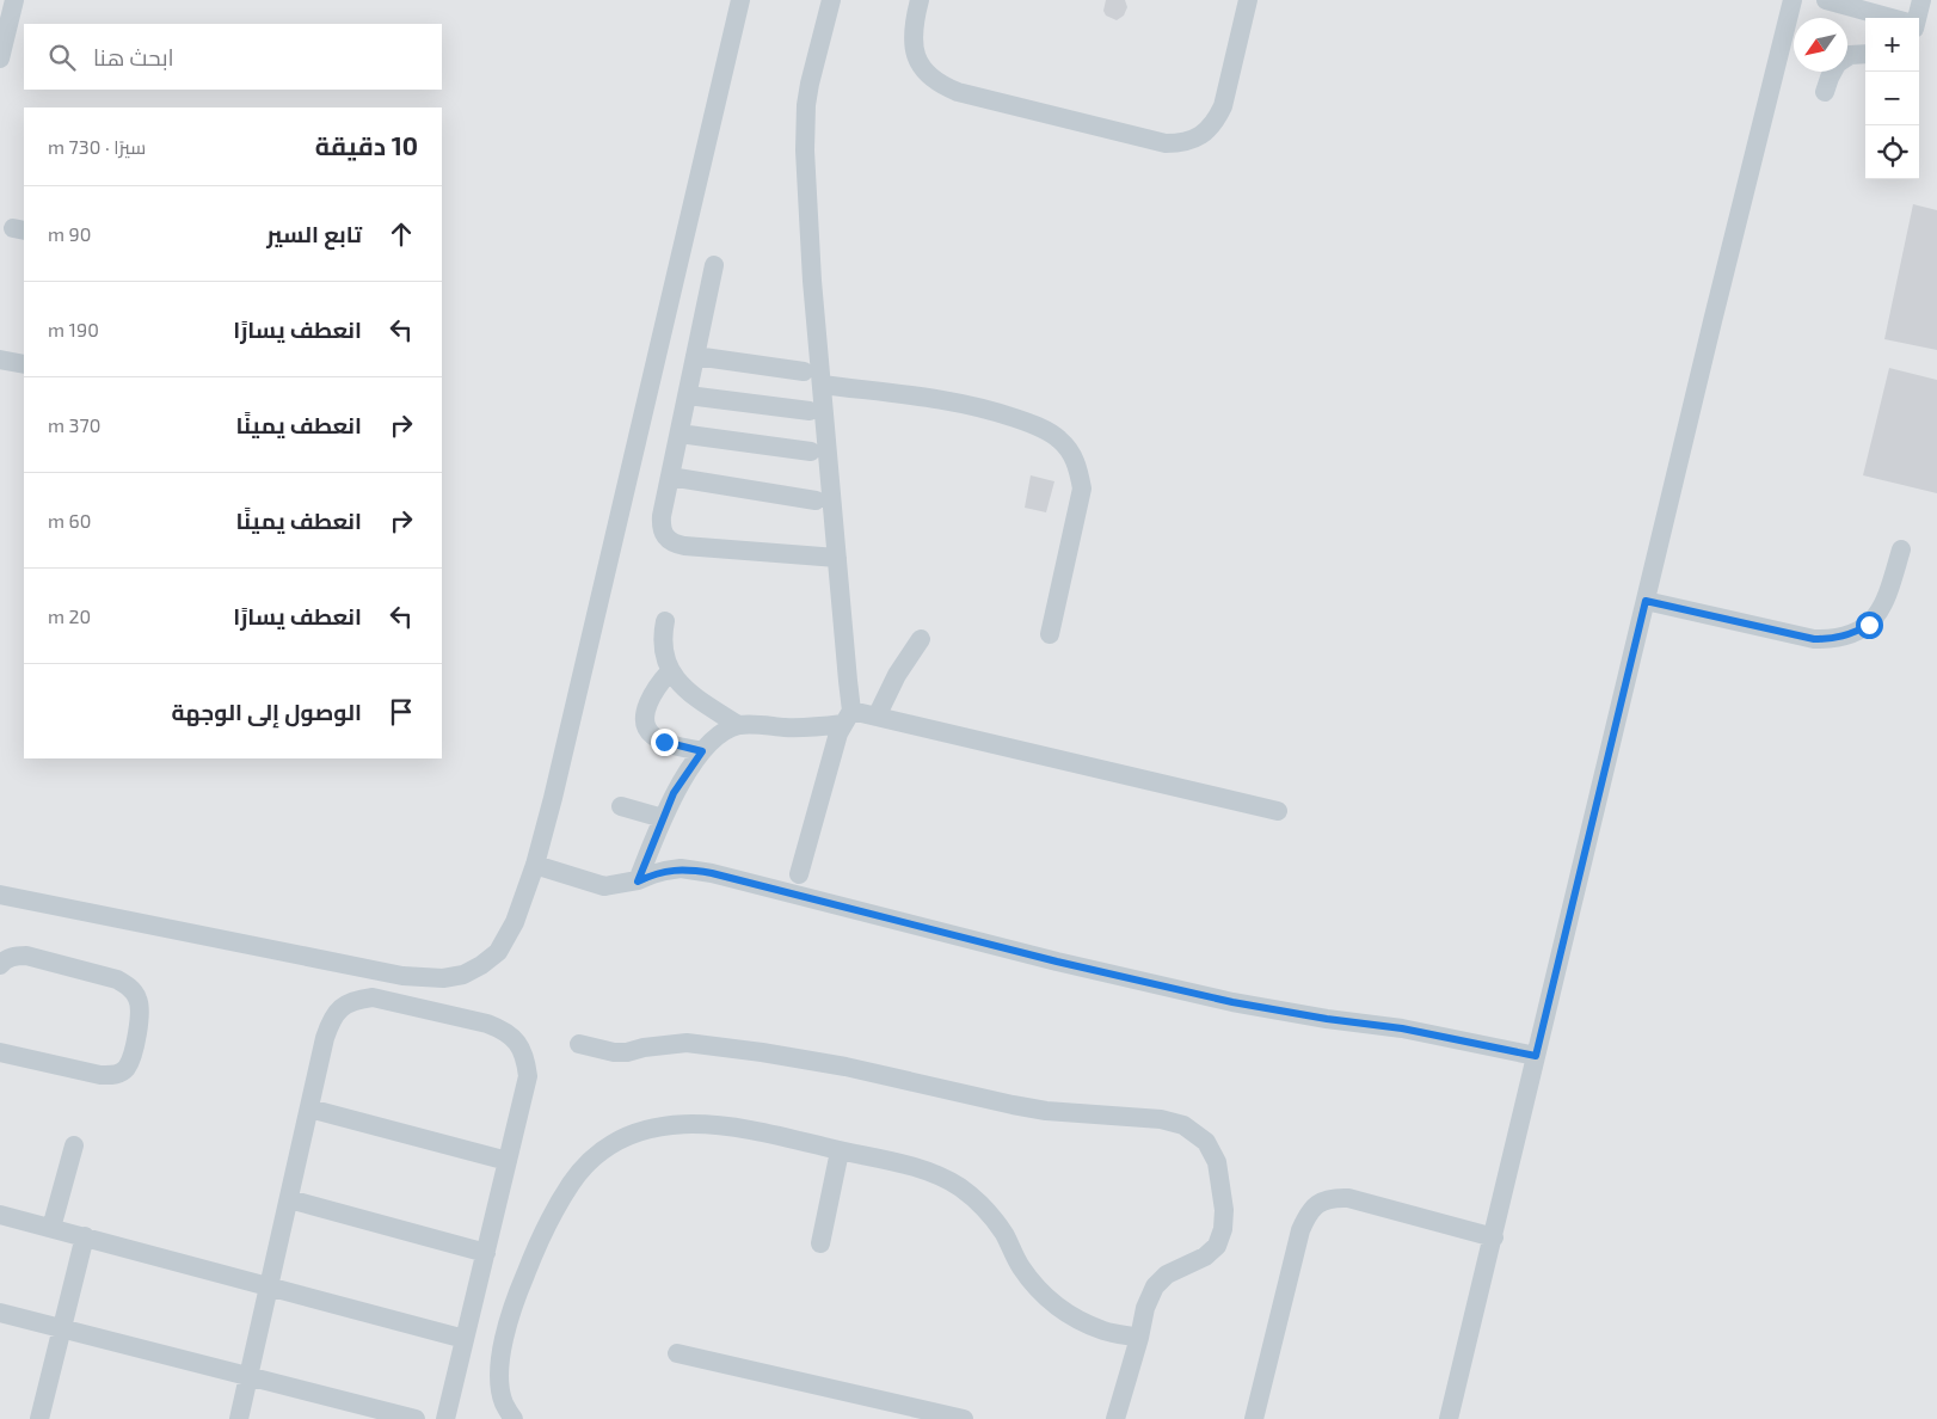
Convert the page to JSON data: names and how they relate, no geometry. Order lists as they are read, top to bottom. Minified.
{"north":"bottom left","page":{"map_buttons":["+","−"],"search":"ابحث هنا","heading":["10 دقيقة","سيرًا · 730 m"],"list":[["تابع السير","90 m"],["انعطف يسارًا","190 m"],["انعطف يمينًا","370 m"],["انعطف يمينًا","60 m"],["انعطف يسارًا","20 m"],"الوصول إلى الوجهة"]}}
